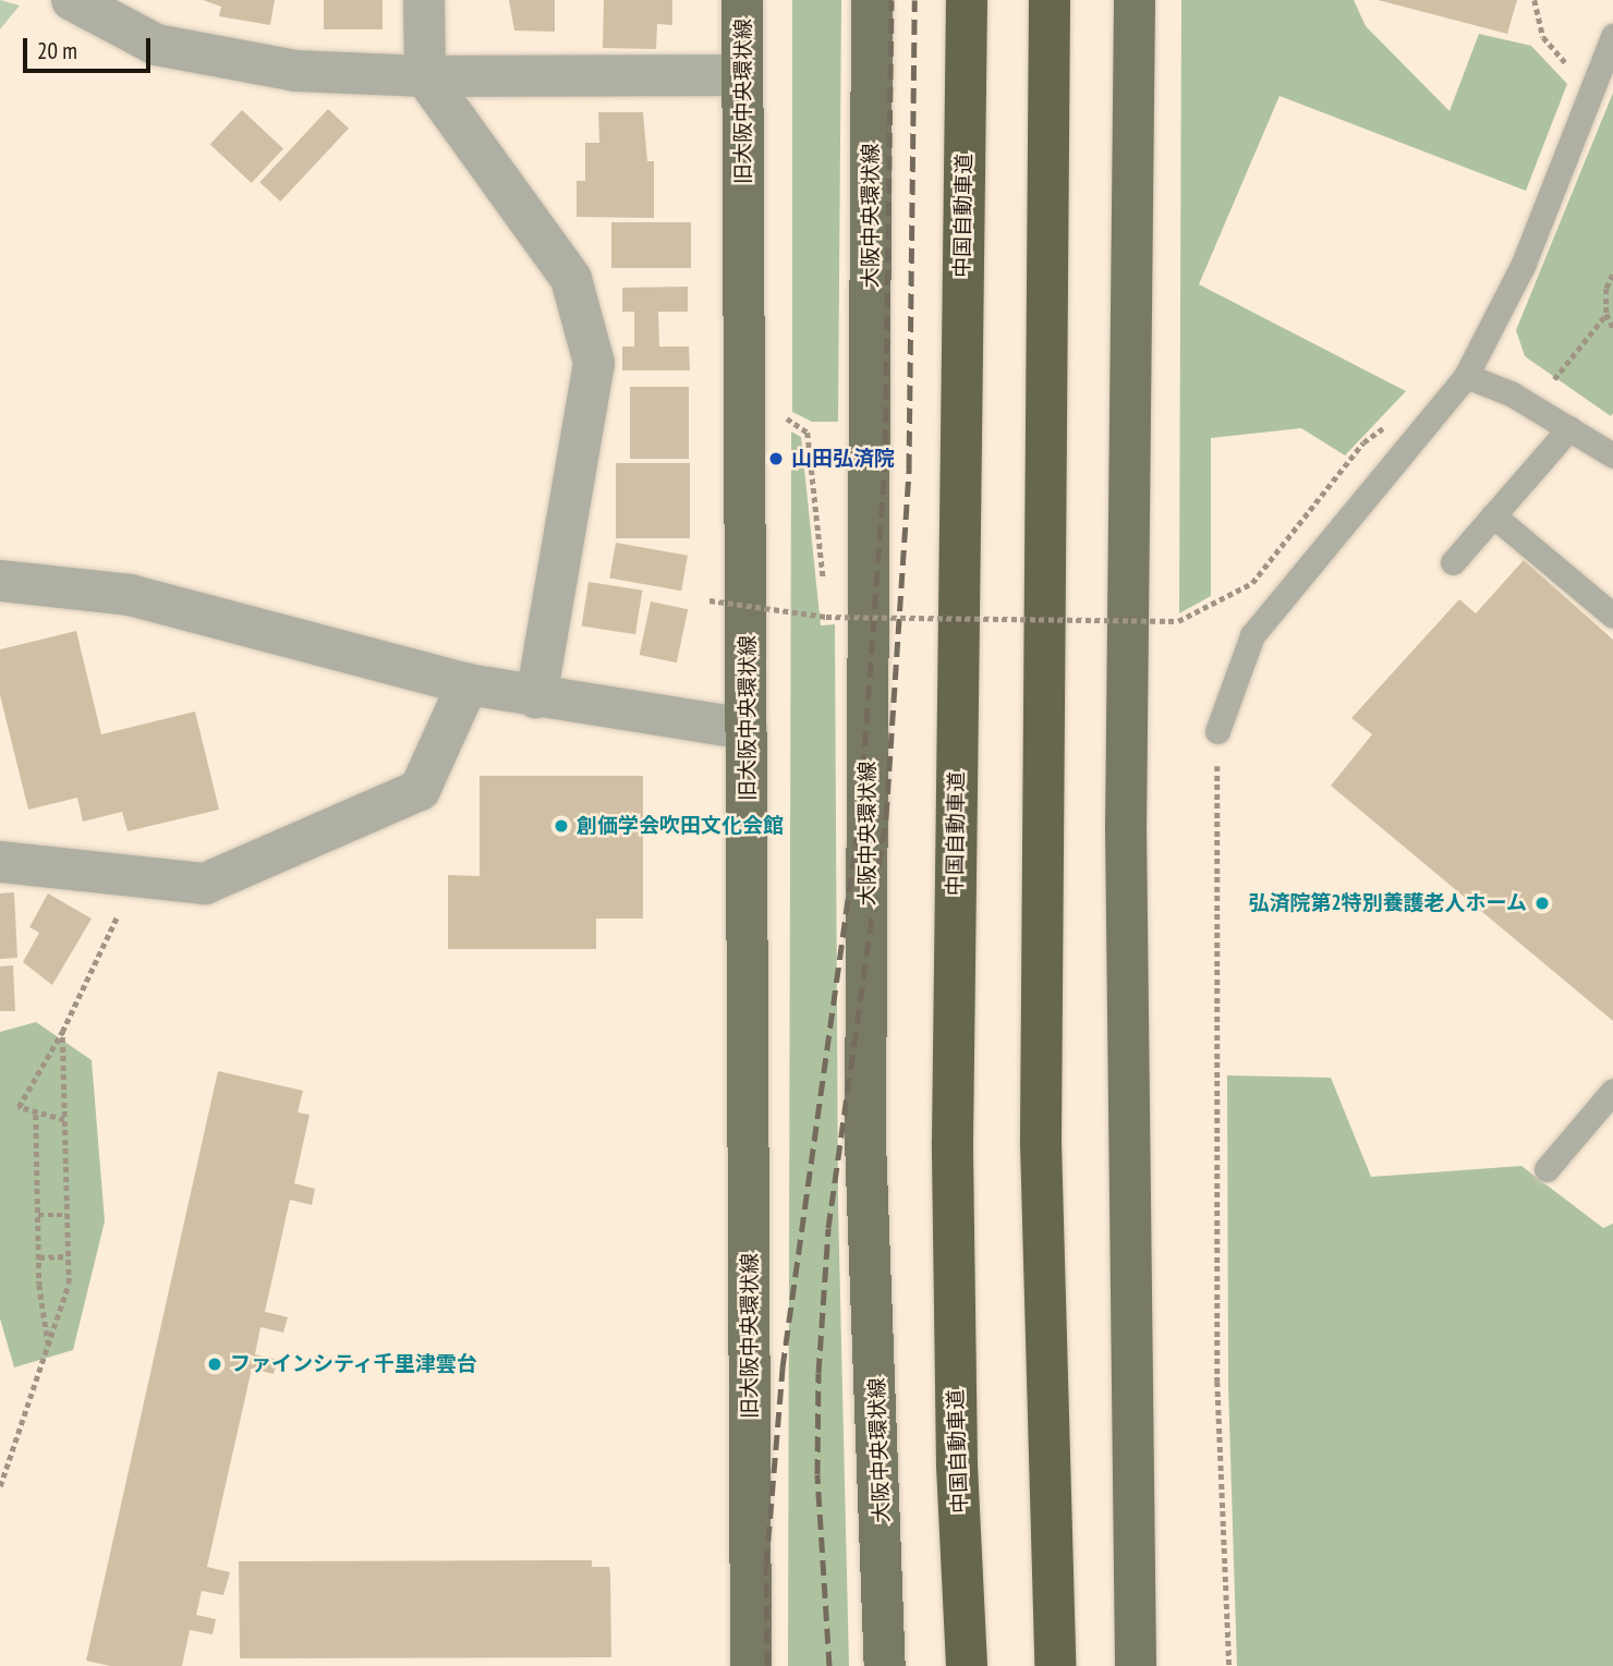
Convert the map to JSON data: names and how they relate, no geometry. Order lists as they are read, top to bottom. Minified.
{"streets":{"highway":["中国自動車道"],"main road":["旧大阪中央環状線","大阪中央環状線"]},"places":["山田弘済院","創価学会吹田文化会館","弘済院第2特別養護老人ホーム","ファインシティ千里津雲台"],"scale_bar":"20 m"}
